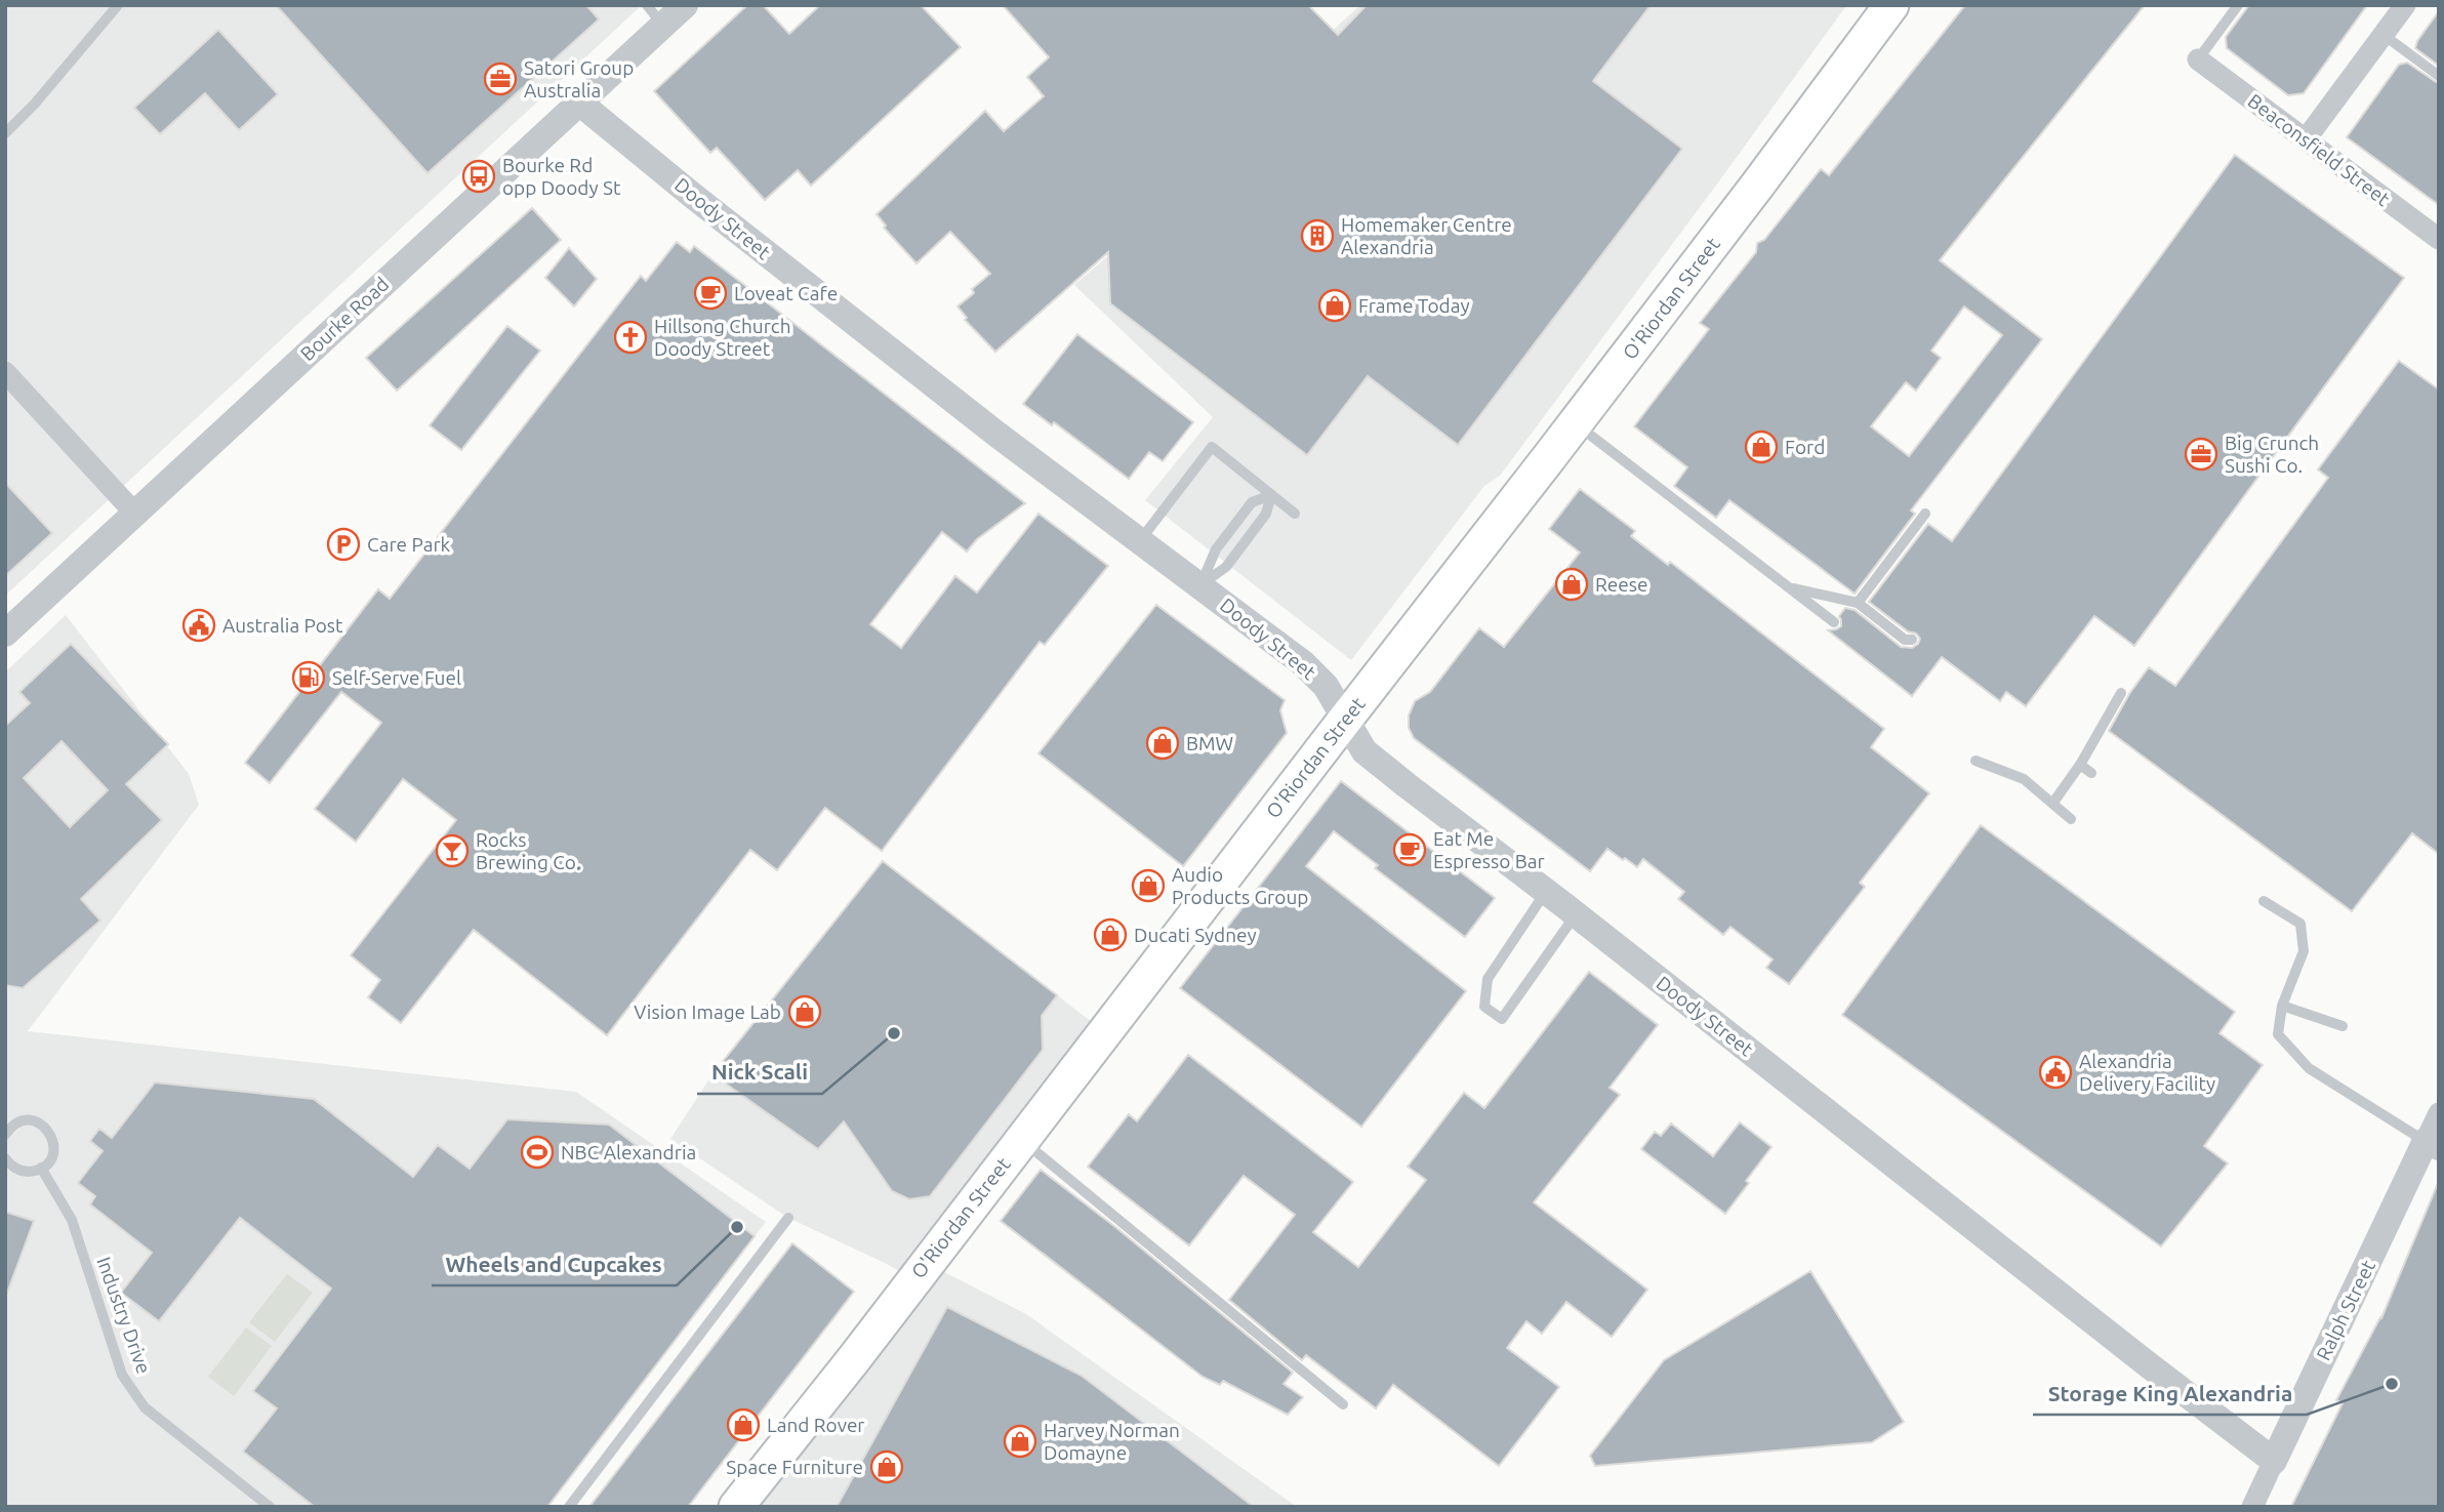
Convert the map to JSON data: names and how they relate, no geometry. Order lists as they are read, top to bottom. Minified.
{"streets":{"main road":["O'Riordan Street"],"street":["Beaconsfield Street","Doody Street","Bourke Road","Ralph Street"],"lane":["Industry Drive"]},"crossings":[["Doody Street","O'Riordan Street"],["Doody Street","Bourke Road"],["Doody Street","Ralph Street"]],"places":{"office":["Satori Group Australia","Big Crunch Sushi Co."],"bus stop":["Bourke Rd opp Doody St"],"building":["Homemaker Centre Alexandria"],"cafe":["Loveat Cafe","Eat Me Espresso Bar"],"shop":["Frame Today","Ford","Reese","BMW","Audio Products Group","Ducati Sydney","Vision Image Lab","Land Rover","Harvey Norman Domayne","Space Furniture"],"church":["Hillsong Church Doody Street"],"parking":["Care Park"],"public building":["Australia Post","Alexandria Delivery Facility"],"fuel station":["Self-Serve Fuel"],"bar":["Rocks Brewing Co."],"other":["Nick Scali","Wheels and Cupcakes","Storage King Alexandria"],"sports":["NBC Alexandria"]}}
